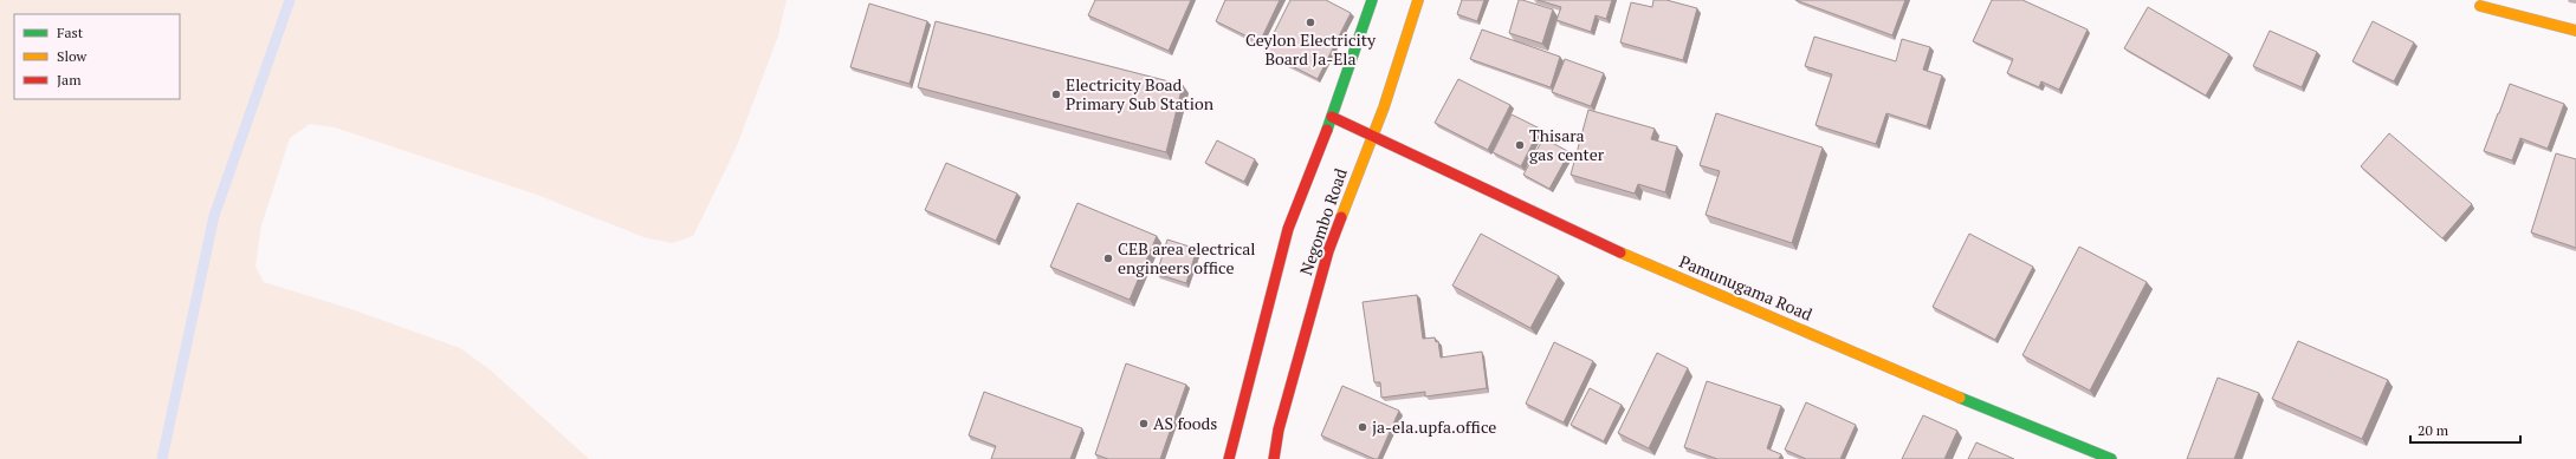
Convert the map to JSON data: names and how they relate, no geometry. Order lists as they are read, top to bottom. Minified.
{"streets":{"main road":["Negombo Road","Pamunugama Road"]},"crossings":[["Negombo Road","Pamunugama Road"]],"places":["Ceylon Electricity Board Ja-Ela","Electricity Boad Primary Sub Station","Thisara gas center","CEB area electrical engineers office","AS foods","ja-ela.upfa.office"],"legend":["Fast","Slow","Jam"],"scale_bar":"20 m"}
